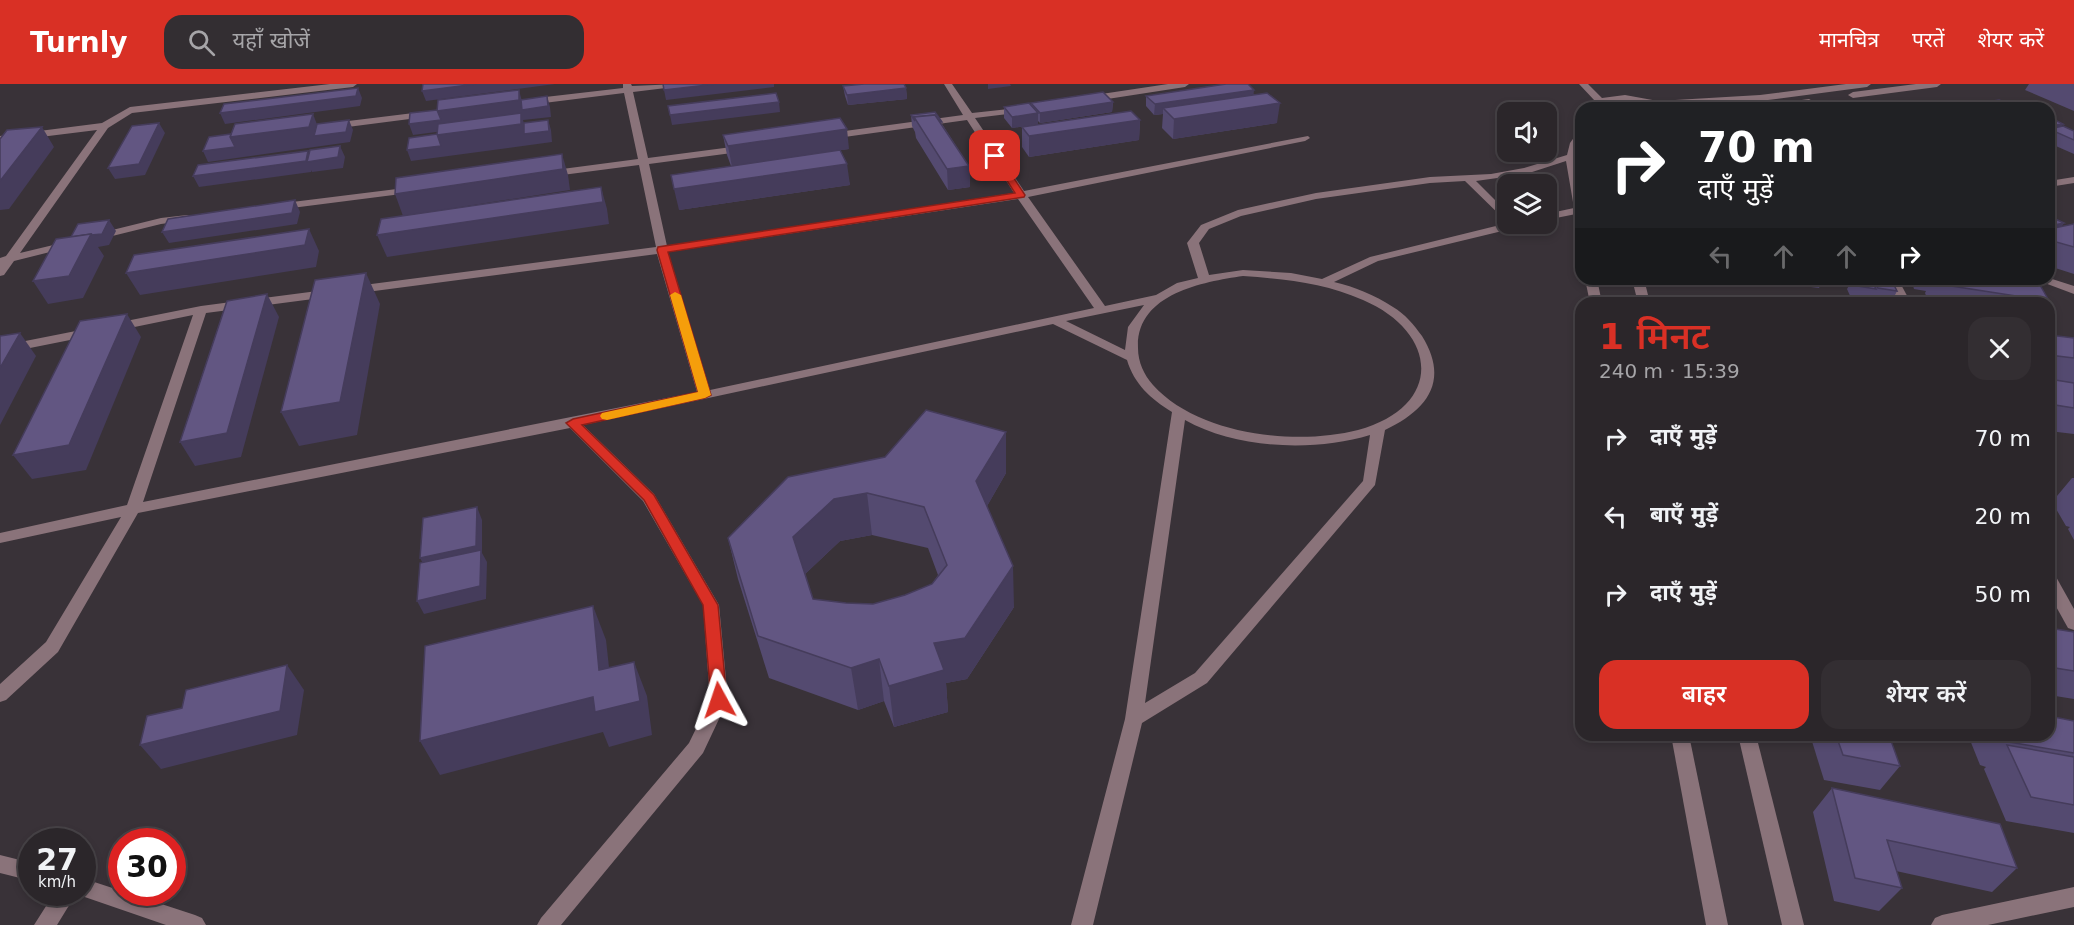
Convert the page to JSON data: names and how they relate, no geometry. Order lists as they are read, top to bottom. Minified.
{"page":{"header":"Turnly","search":"यहाँ खोजें","nav":["मानचित्र","परतें","शेयर करें"],"turn":["70 m","दाएँ मुड़ें"],"heading":["1 मिनट","240 m · 15:39"],"list":[{"name":"दाएँ मुड़ें","value":"70 m"},{"name":"बाएँ मुड़ें","value":"20 m"},{"name":"दाएँ मुड़ें","value":"50 m"}],"buttons":["बाहर","शेयर करें"],"speed":"27 km/h","limit":"30"}}
